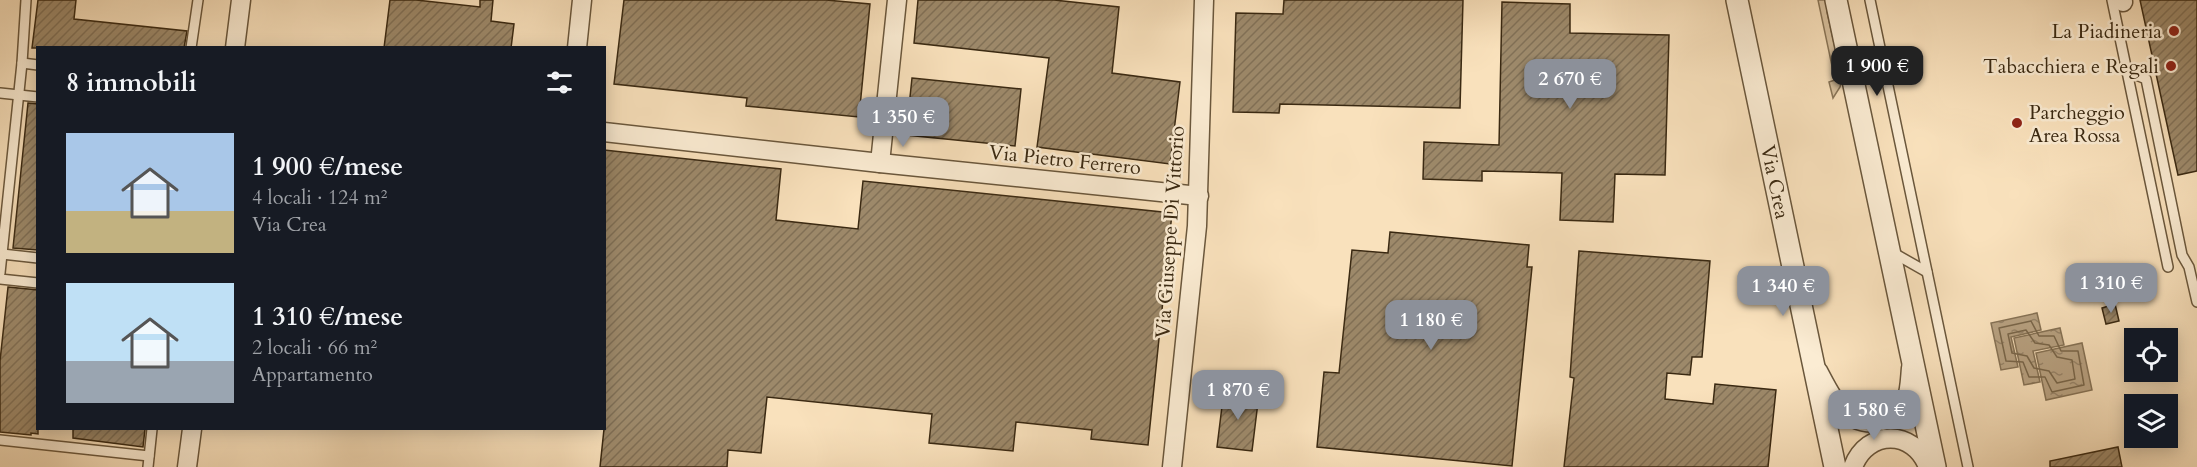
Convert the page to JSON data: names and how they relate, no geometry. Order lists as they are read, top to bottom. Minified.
{"streets":{"street":["Via Pietro Ferrero","Via Crea","Via Giuseppe Di Vittorio"]},"crossings":[["Via Pietro Ferrero","Via Giuseppe Di Vittorio"]],"places":["La Piadineria","Tabacchiera e Regali","Parcheggio Area Rossa"],"page":{"price":["1 900 €","2 670 €","1 350 €","1 310 €","1 340 €","1 180 €","1 870 €","1 580 €"],"heading":"8 immobili","list":[{"name":"1 900 €/mese","note":"4 locali · 124 m² · Via Crea"},{"name":"1 310 €/mese","note":"2 locali · 66 m² · Appartamento"}]}}
